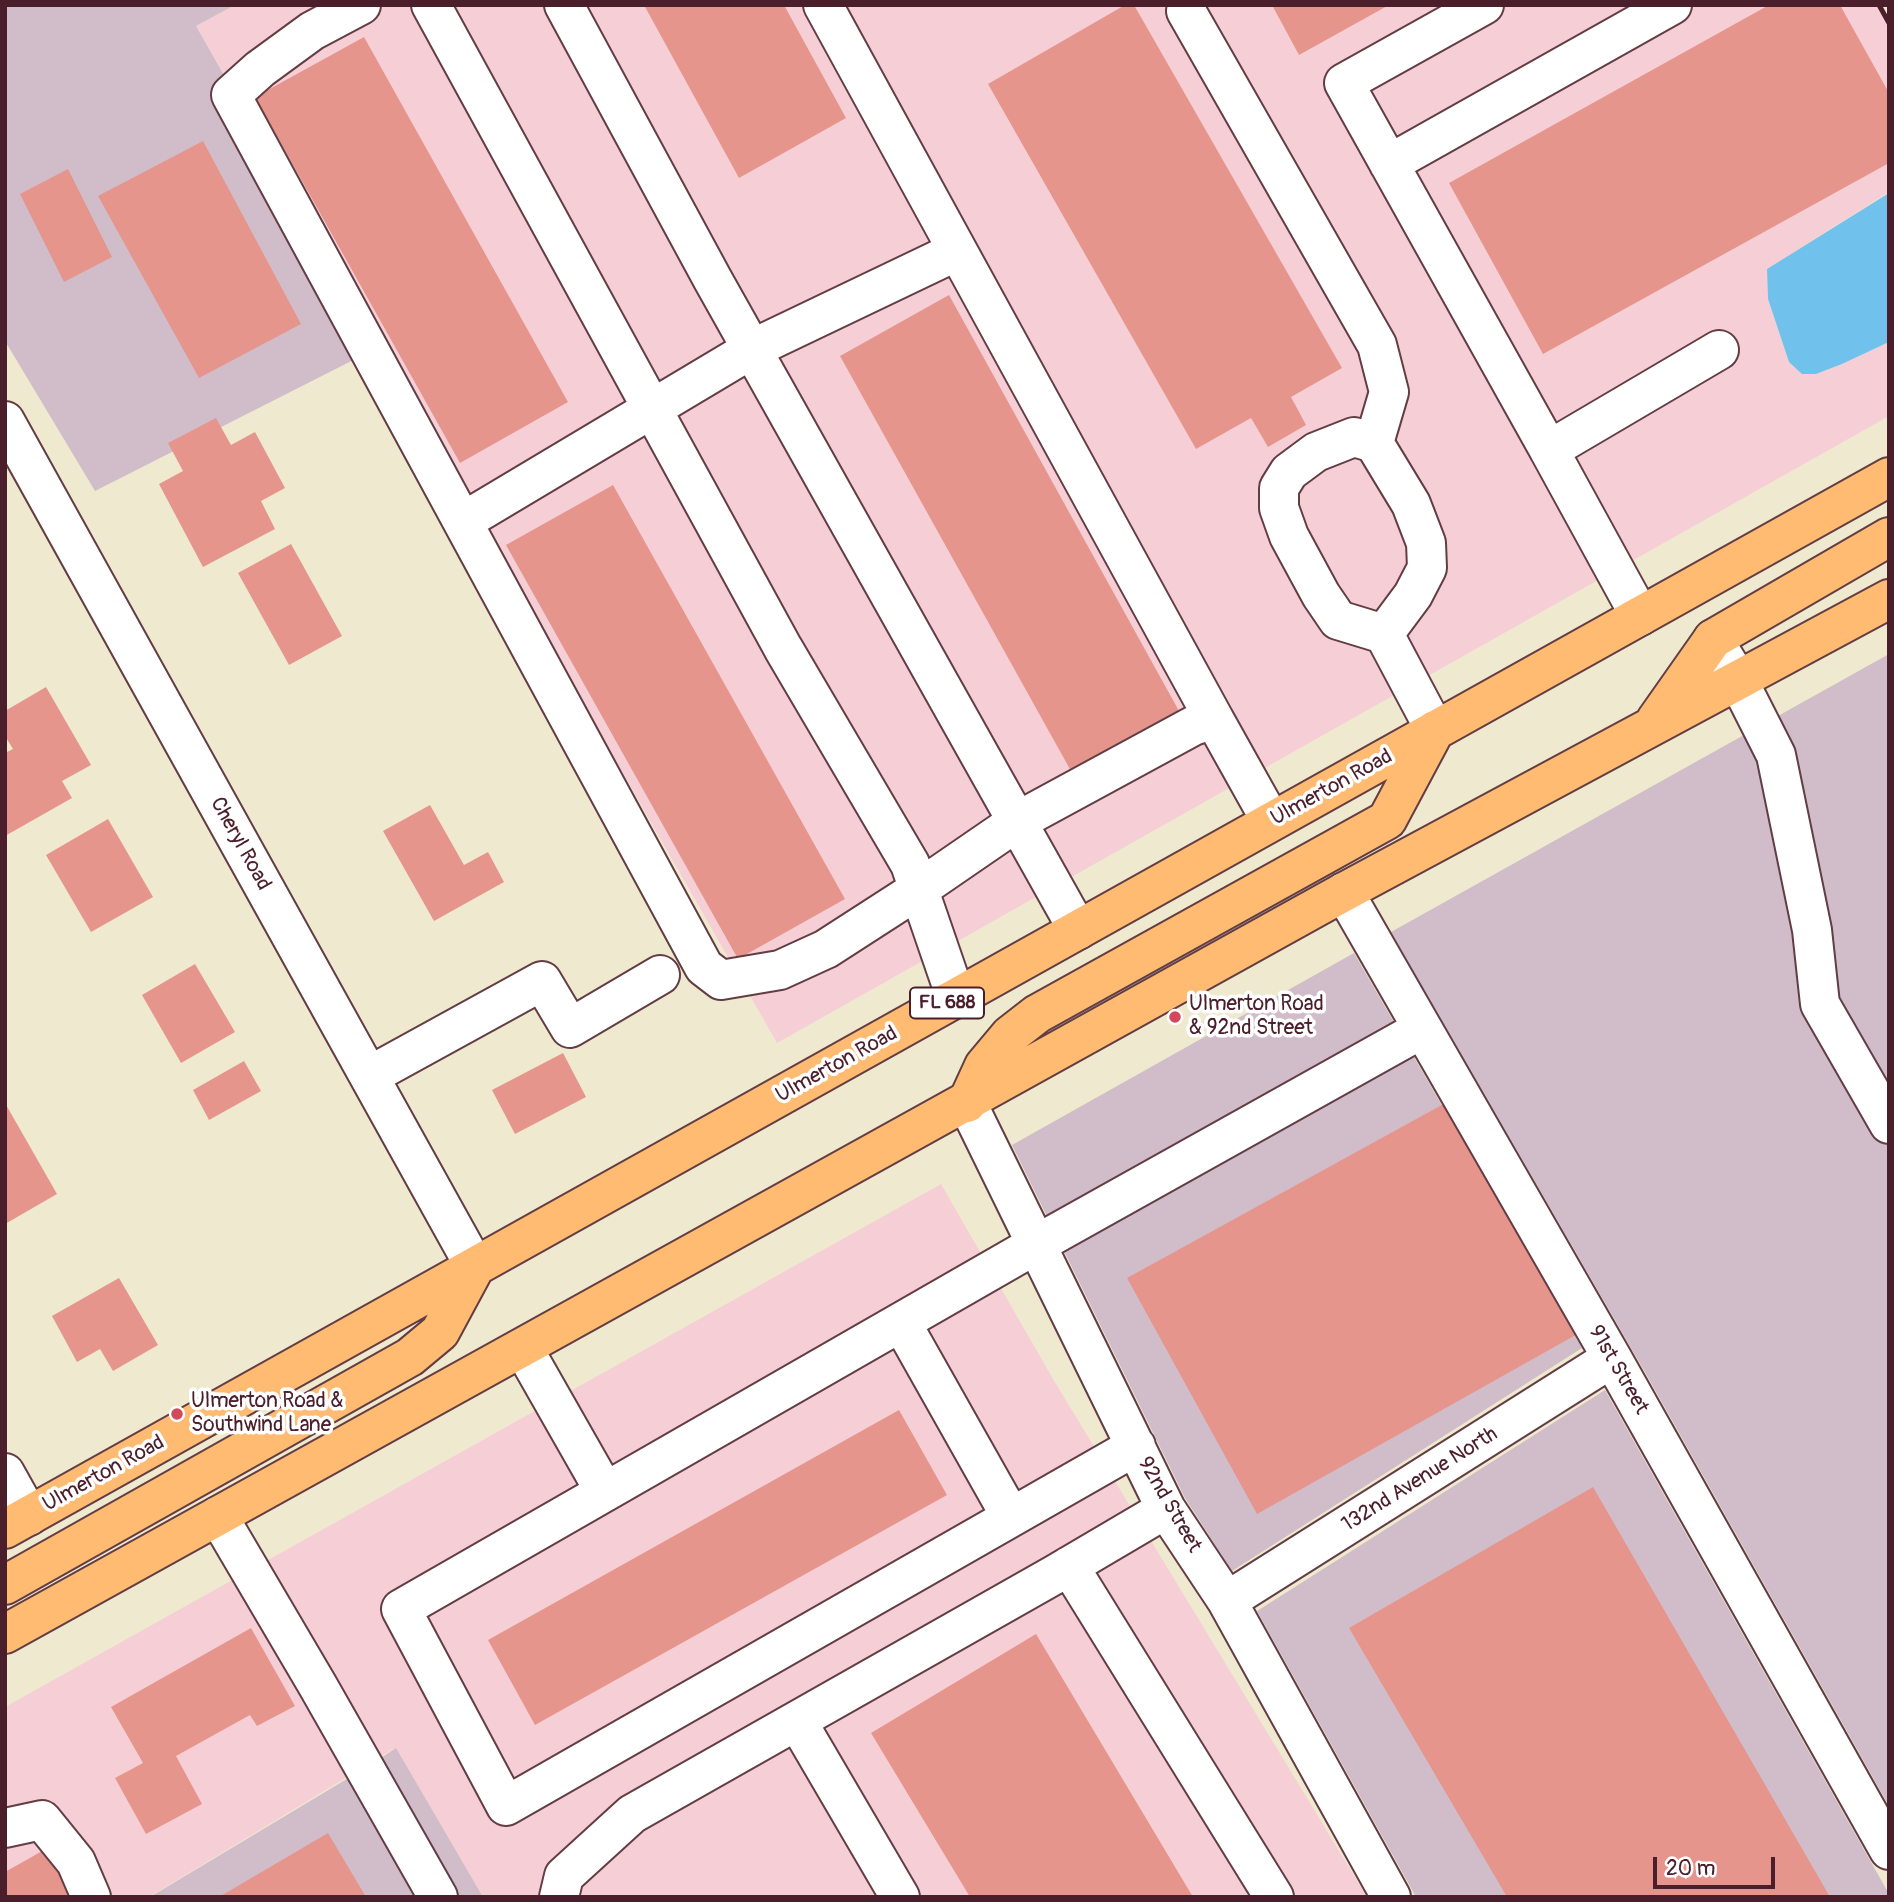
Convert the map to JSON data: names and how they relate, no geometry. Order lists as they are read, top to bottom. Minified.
{"streets":{"main road":["Ulmerton Road","FL 688"],"street":["Cheryl Road","91st Street","132nd Avenue North","92nd Street"]},"crossings":[["Ulmerton Road","Cheryl Road"],["91st Street","132nd Avenue North"],["132nd Avenue North","92nd Street"]],"places":["Ulmerton Road & 92nd Street","Ulmerton Road & Southwind Lane"],"scale_bar":"20 m"}
